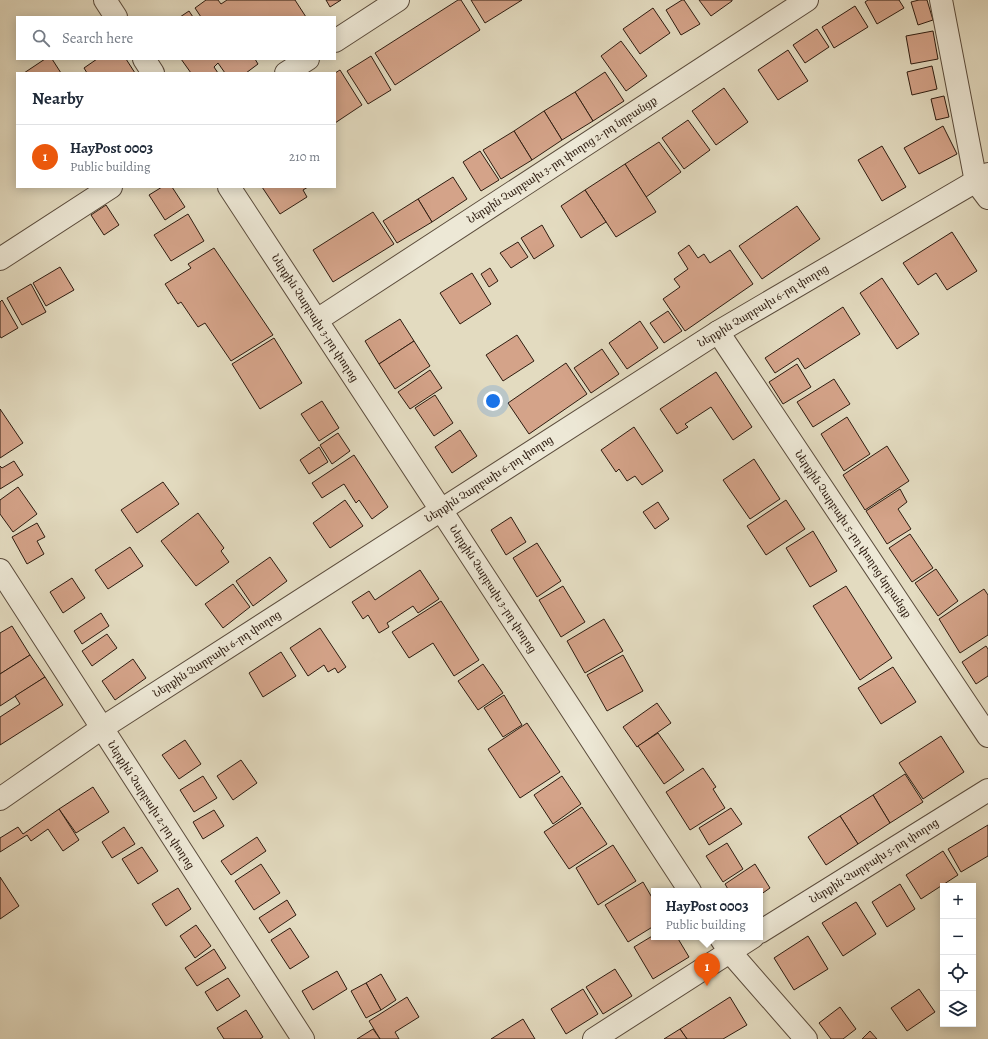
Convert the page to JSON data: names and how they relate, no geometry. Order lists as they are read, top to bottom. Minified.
{"streets":{"street":["Ներքին Չարբախ 3-րդ փողոց 2-րդ նրբանցք","Ներքին Չարբախ 6-րդ փողոց","Ներքին Չարբախ 3-րդ փողոց","Ներքին Չարբախ 5-րդ փողոց նրբանցք","Ներքին Չարբախ 2-րդ փողոց","Ներքին Չարբախ 5-րդ փողոց"]},"crossings":[["Ներքին Չարբախ 3-րդ փողոց 2-րդ նրբանցք","Ներքին Չարբախ 3-րդ փողոց"],["Ներքին Չարբախ 6-րդ փողոց","Ներքին Չարբախ 3-րդ փողոց"],["Ներքին Չարբախ 6-րդ փողոց","Ներքին Չարբախ 5-րդ փողոց նրբանցք"],["Ներքին Չարբախ 6-րդ փողոց","Ներքին Չարբախ 2-րդ փողոց"]],"page":{"search":"Search here","heading":"Nearby","list":[{"mark":"1","name":"HayPost 0003","note":"Public building","value":"210 m"}],"map_buttons":["+","−"],"popup":["HayPost 0003","Public building"],"pins":"1"}}
